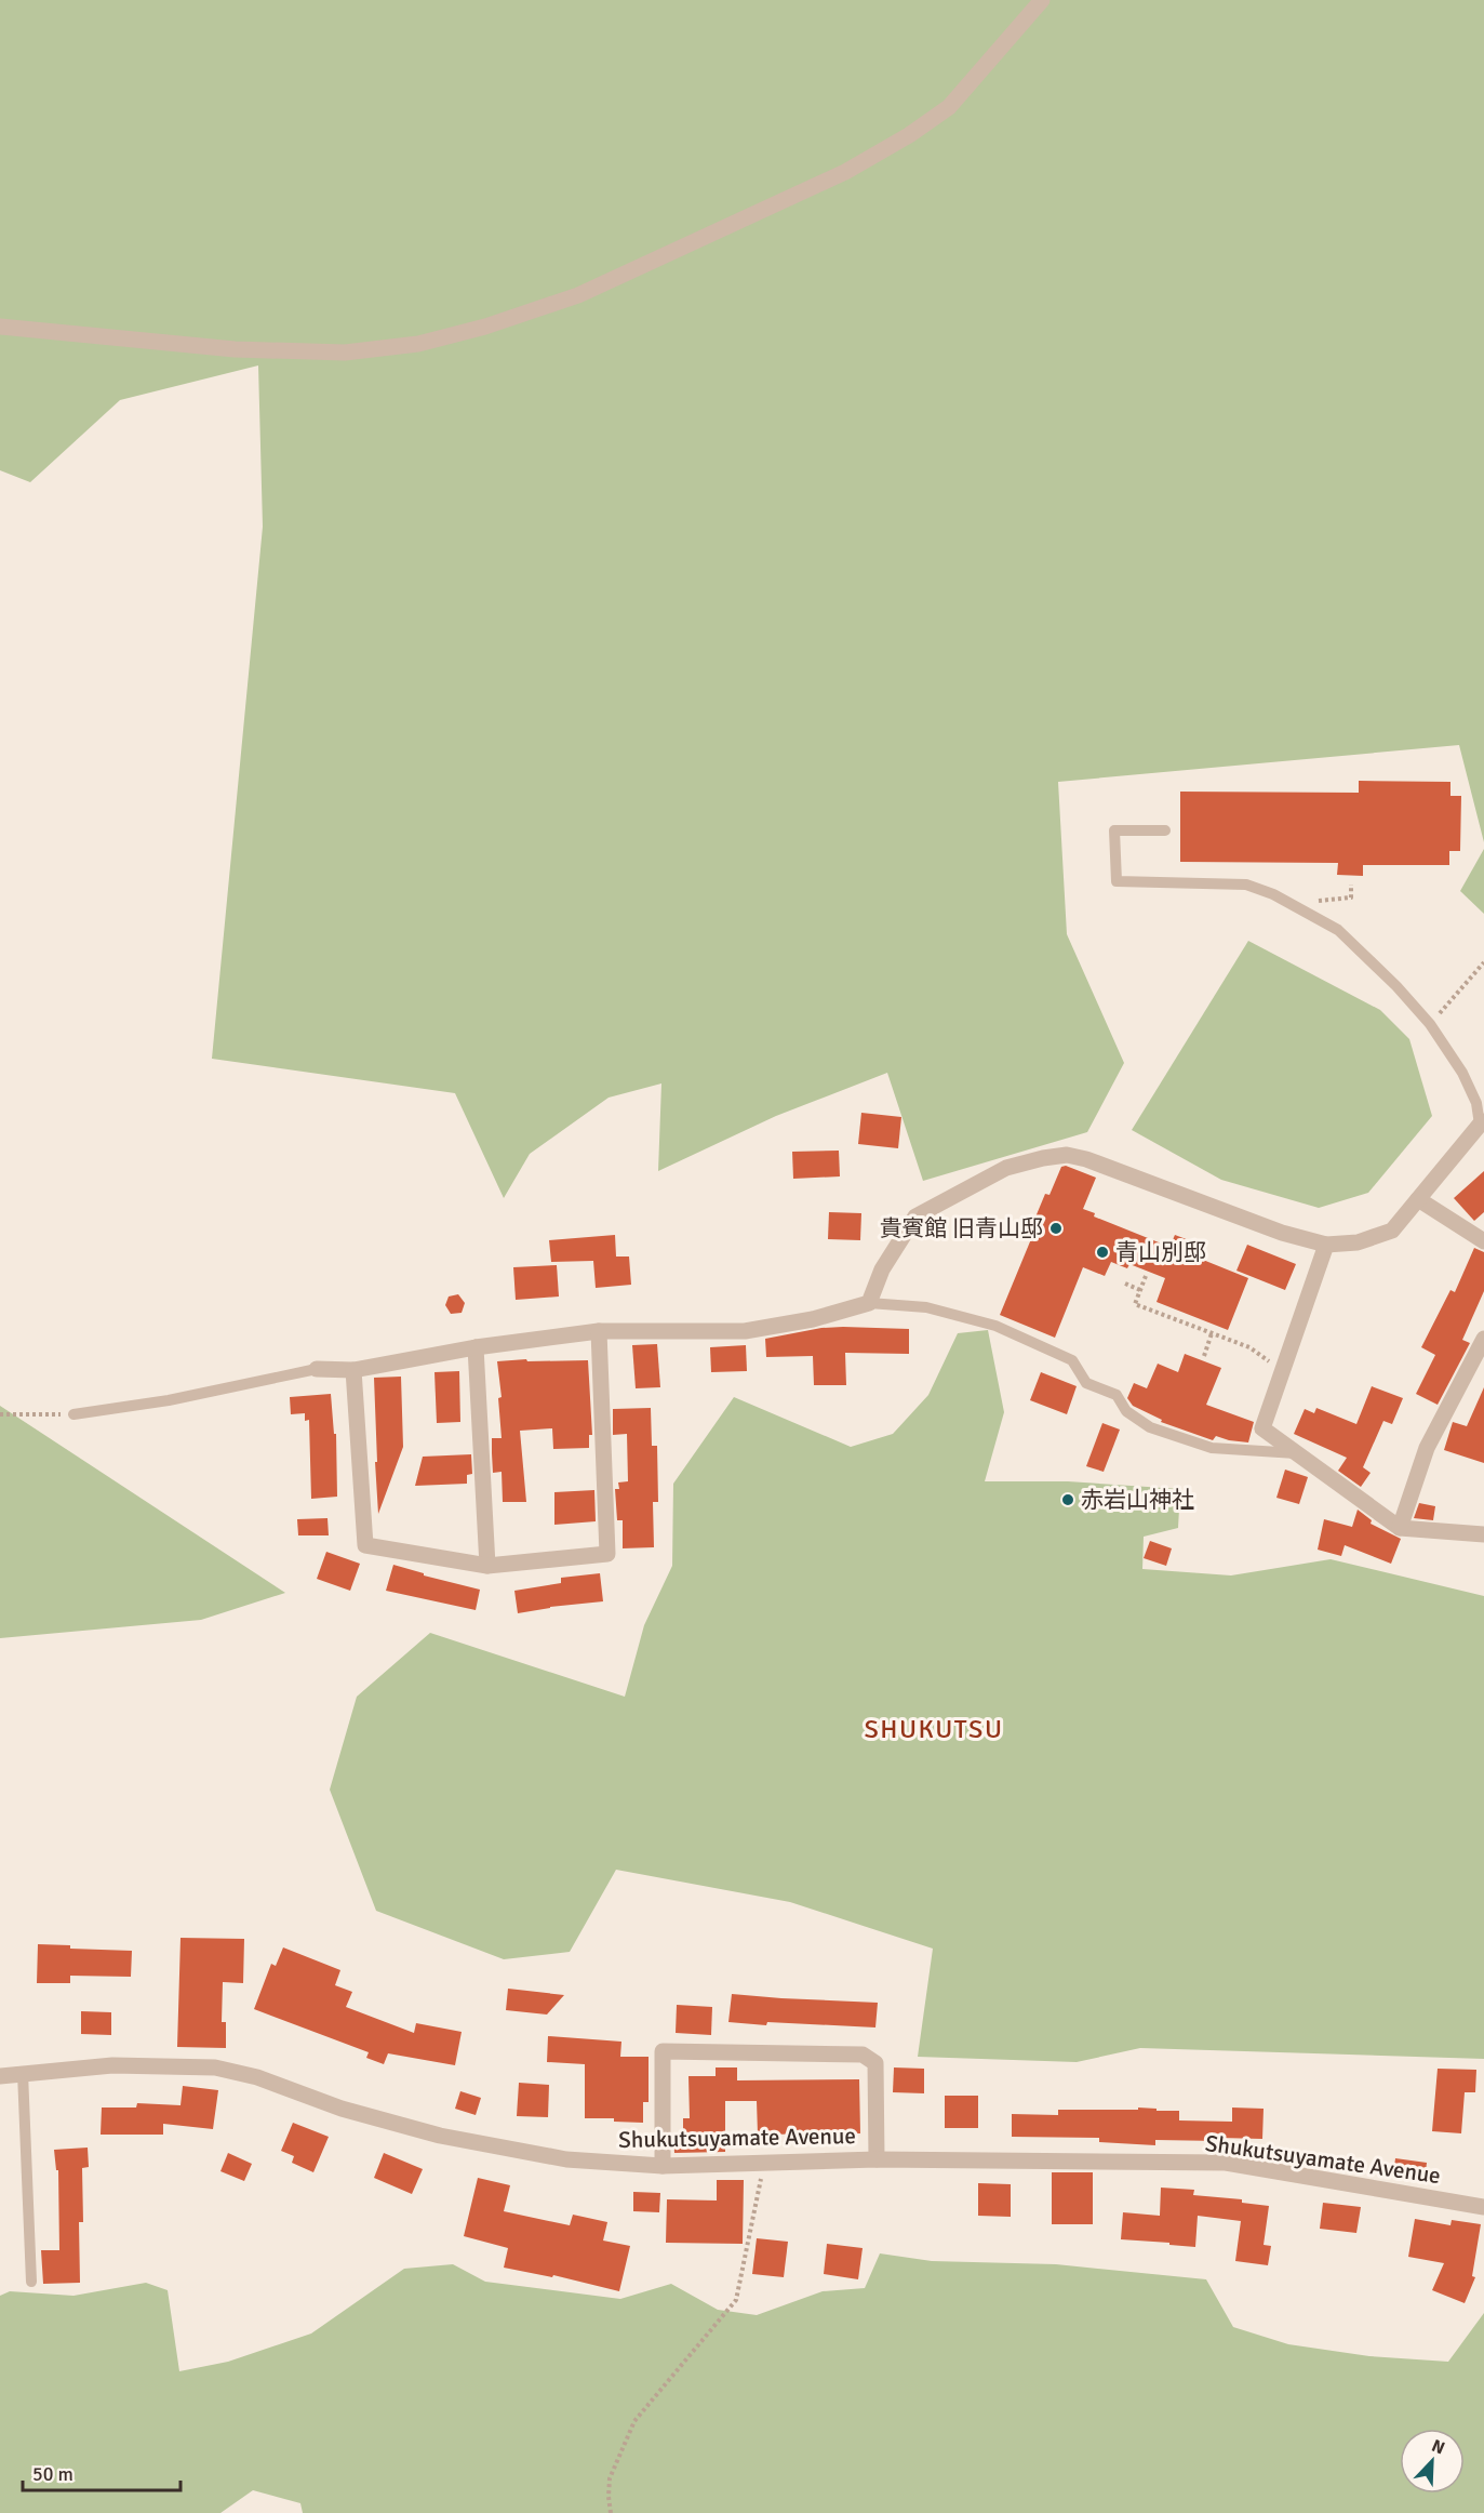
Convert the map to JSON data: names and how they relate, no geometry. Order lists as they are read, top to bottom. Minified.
{"streets":{"street":["Shukutsuyamate Avenue"]},"districts":["SHUKUTSU"],"places":["貴賓館 旧青山邸","青山別邸","赤岩山神社"],"scale_bar":"50 m","north":"top right"}
